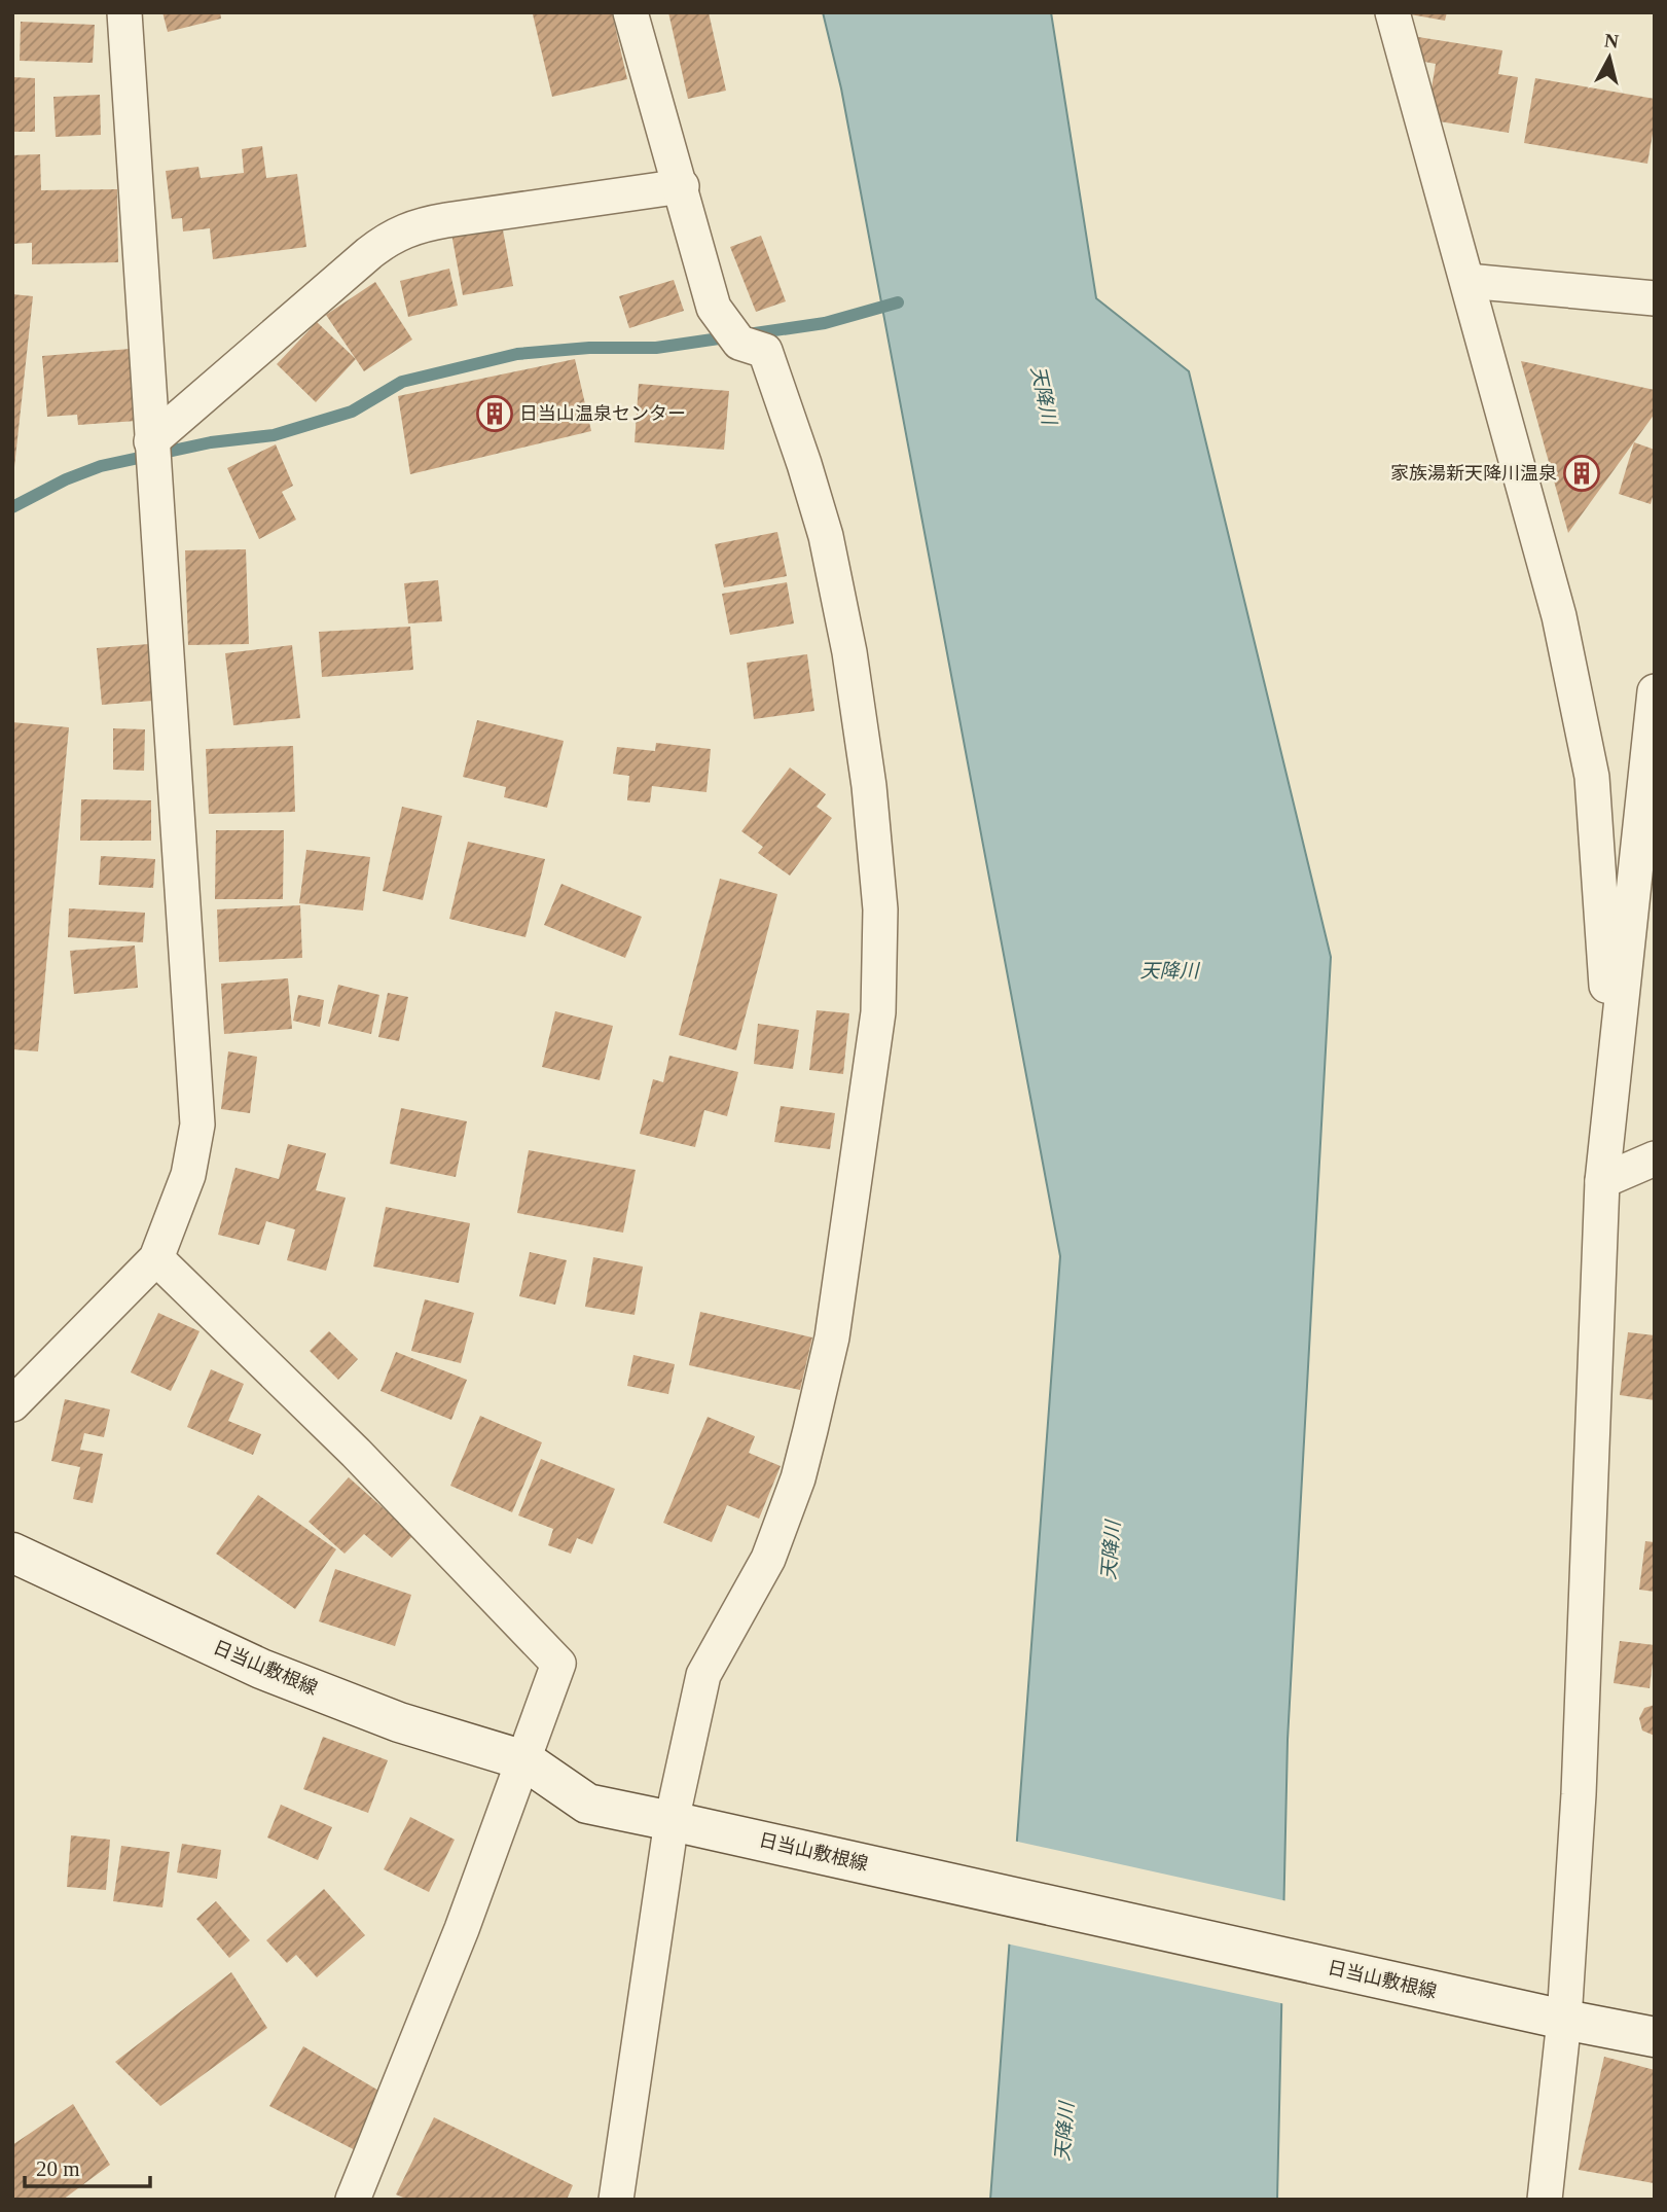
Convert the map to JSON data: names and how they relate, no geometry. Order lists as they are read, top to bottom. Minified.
{"streets":{"main road":["日当山敷根線"]},"water":["天降川"],"places":{"building":["日当山温泉センター","家族湯新天降川温泉"]},"scale_bar":"20 m","north":"top"}
